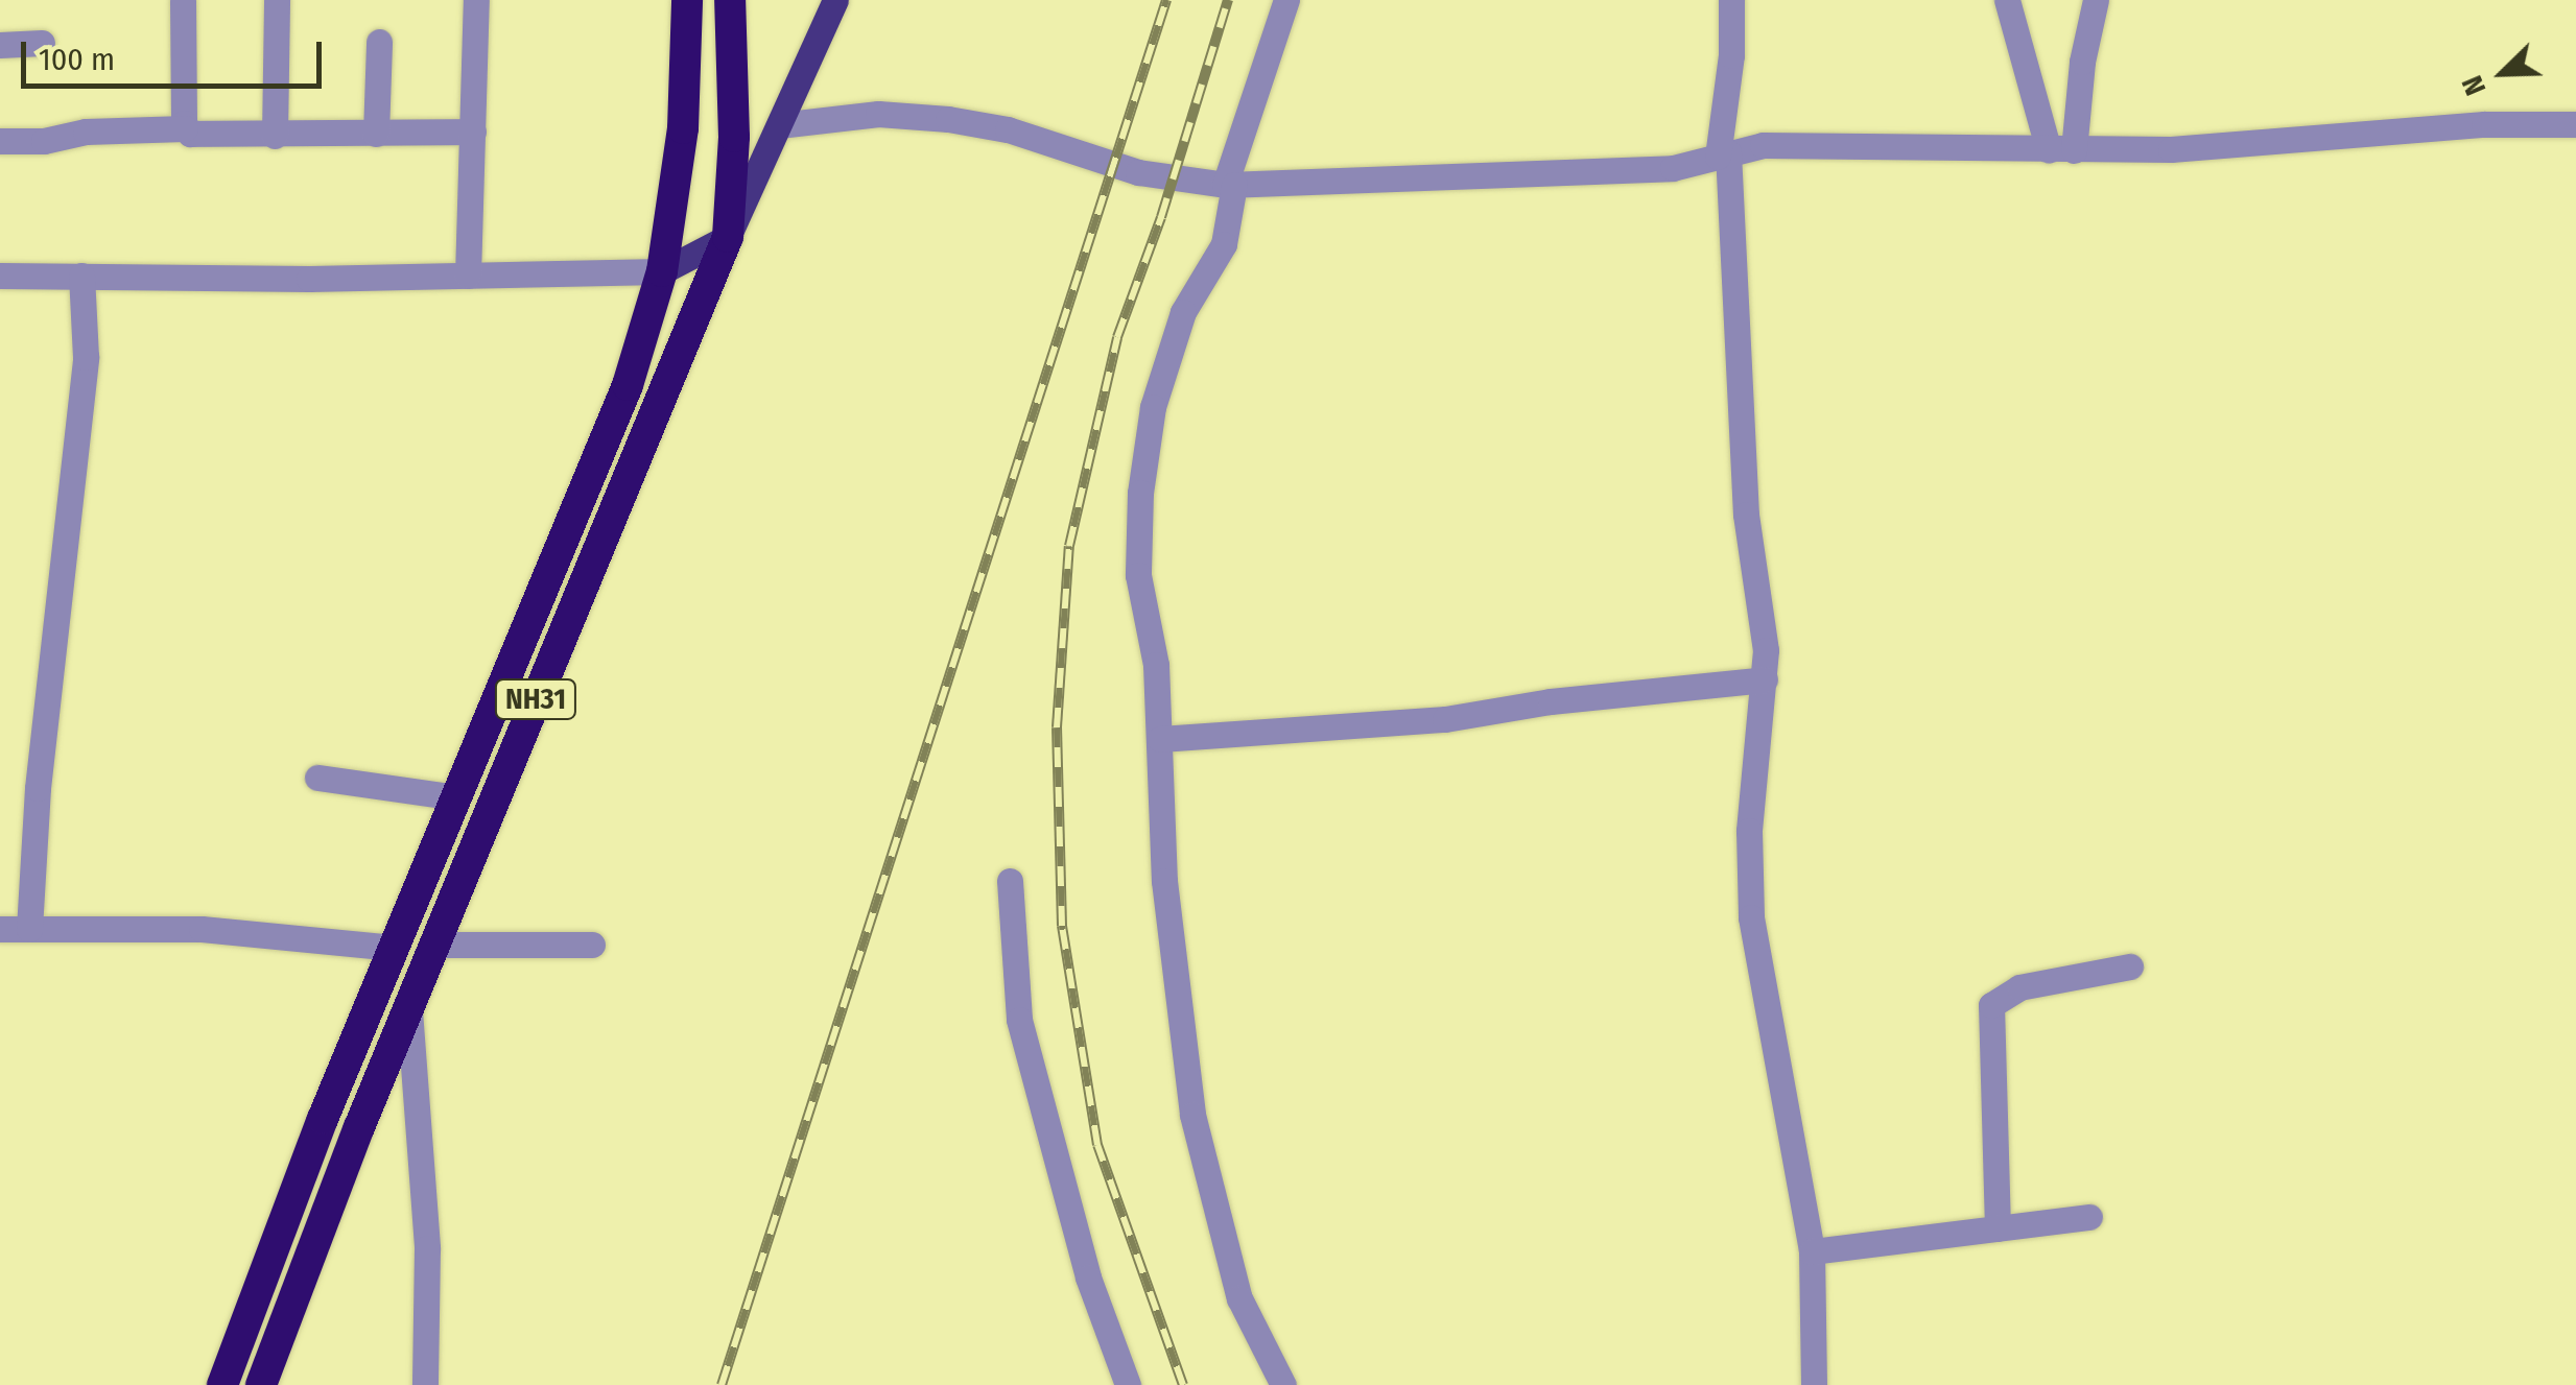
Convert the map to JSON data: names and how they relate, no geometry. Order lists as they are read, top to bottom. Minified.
{"streets":{"highway":["NH31"]},"scale_bar":"100 m","north":"bottom left"}
